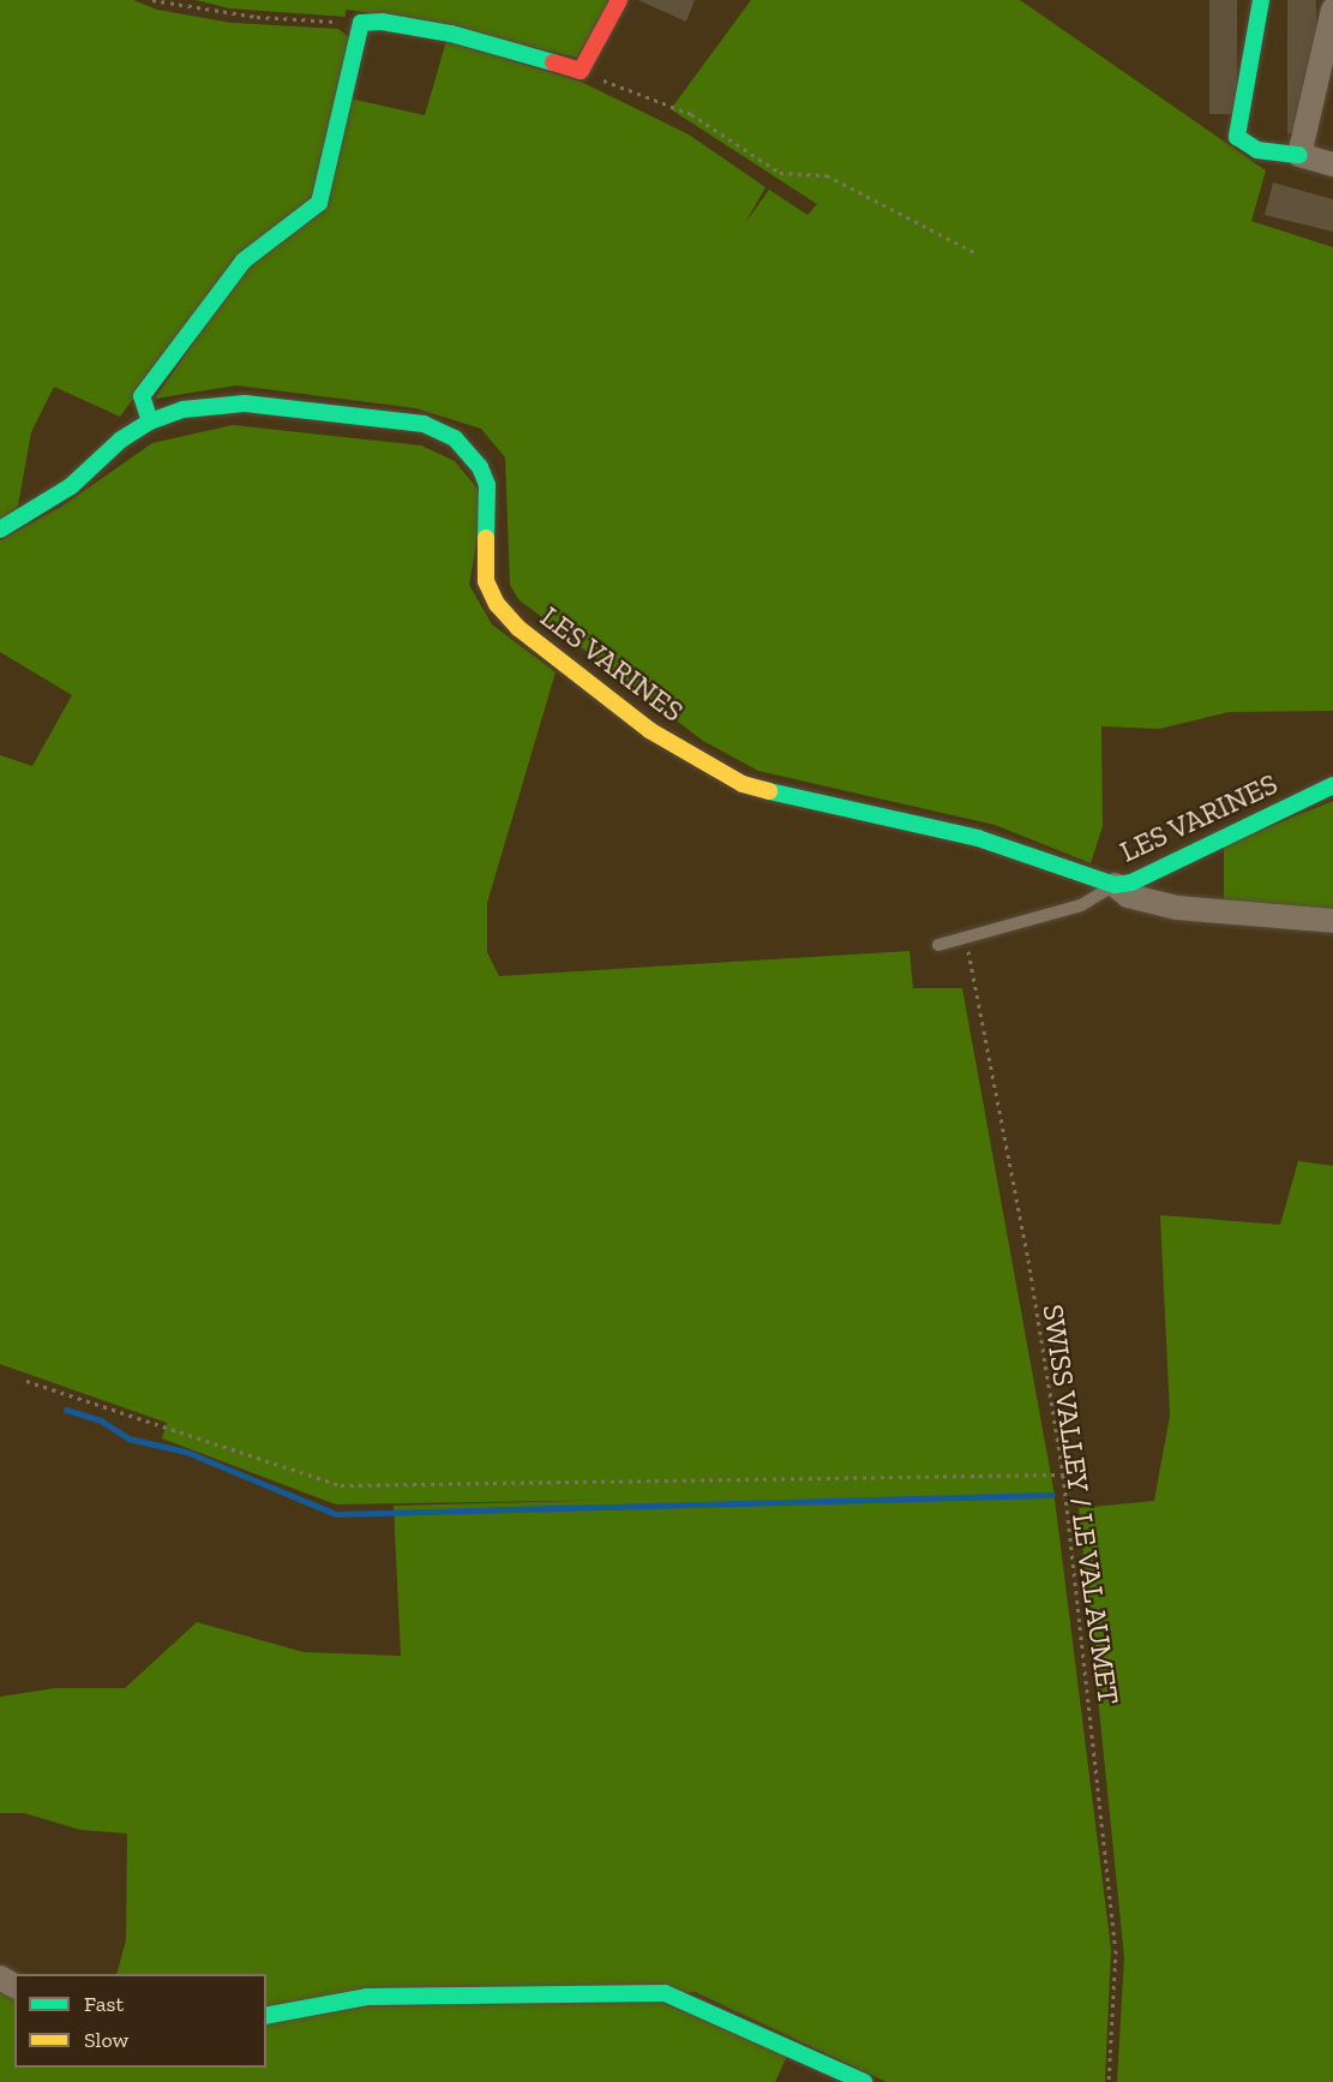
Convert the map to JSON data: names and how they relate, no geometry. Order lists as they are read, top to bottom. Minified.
{"streets":{"street":["LES VARINES"],"path":["SWISS VALLEY / LE VAL AUMET"]},"legend":["Fast","Slow"]}
